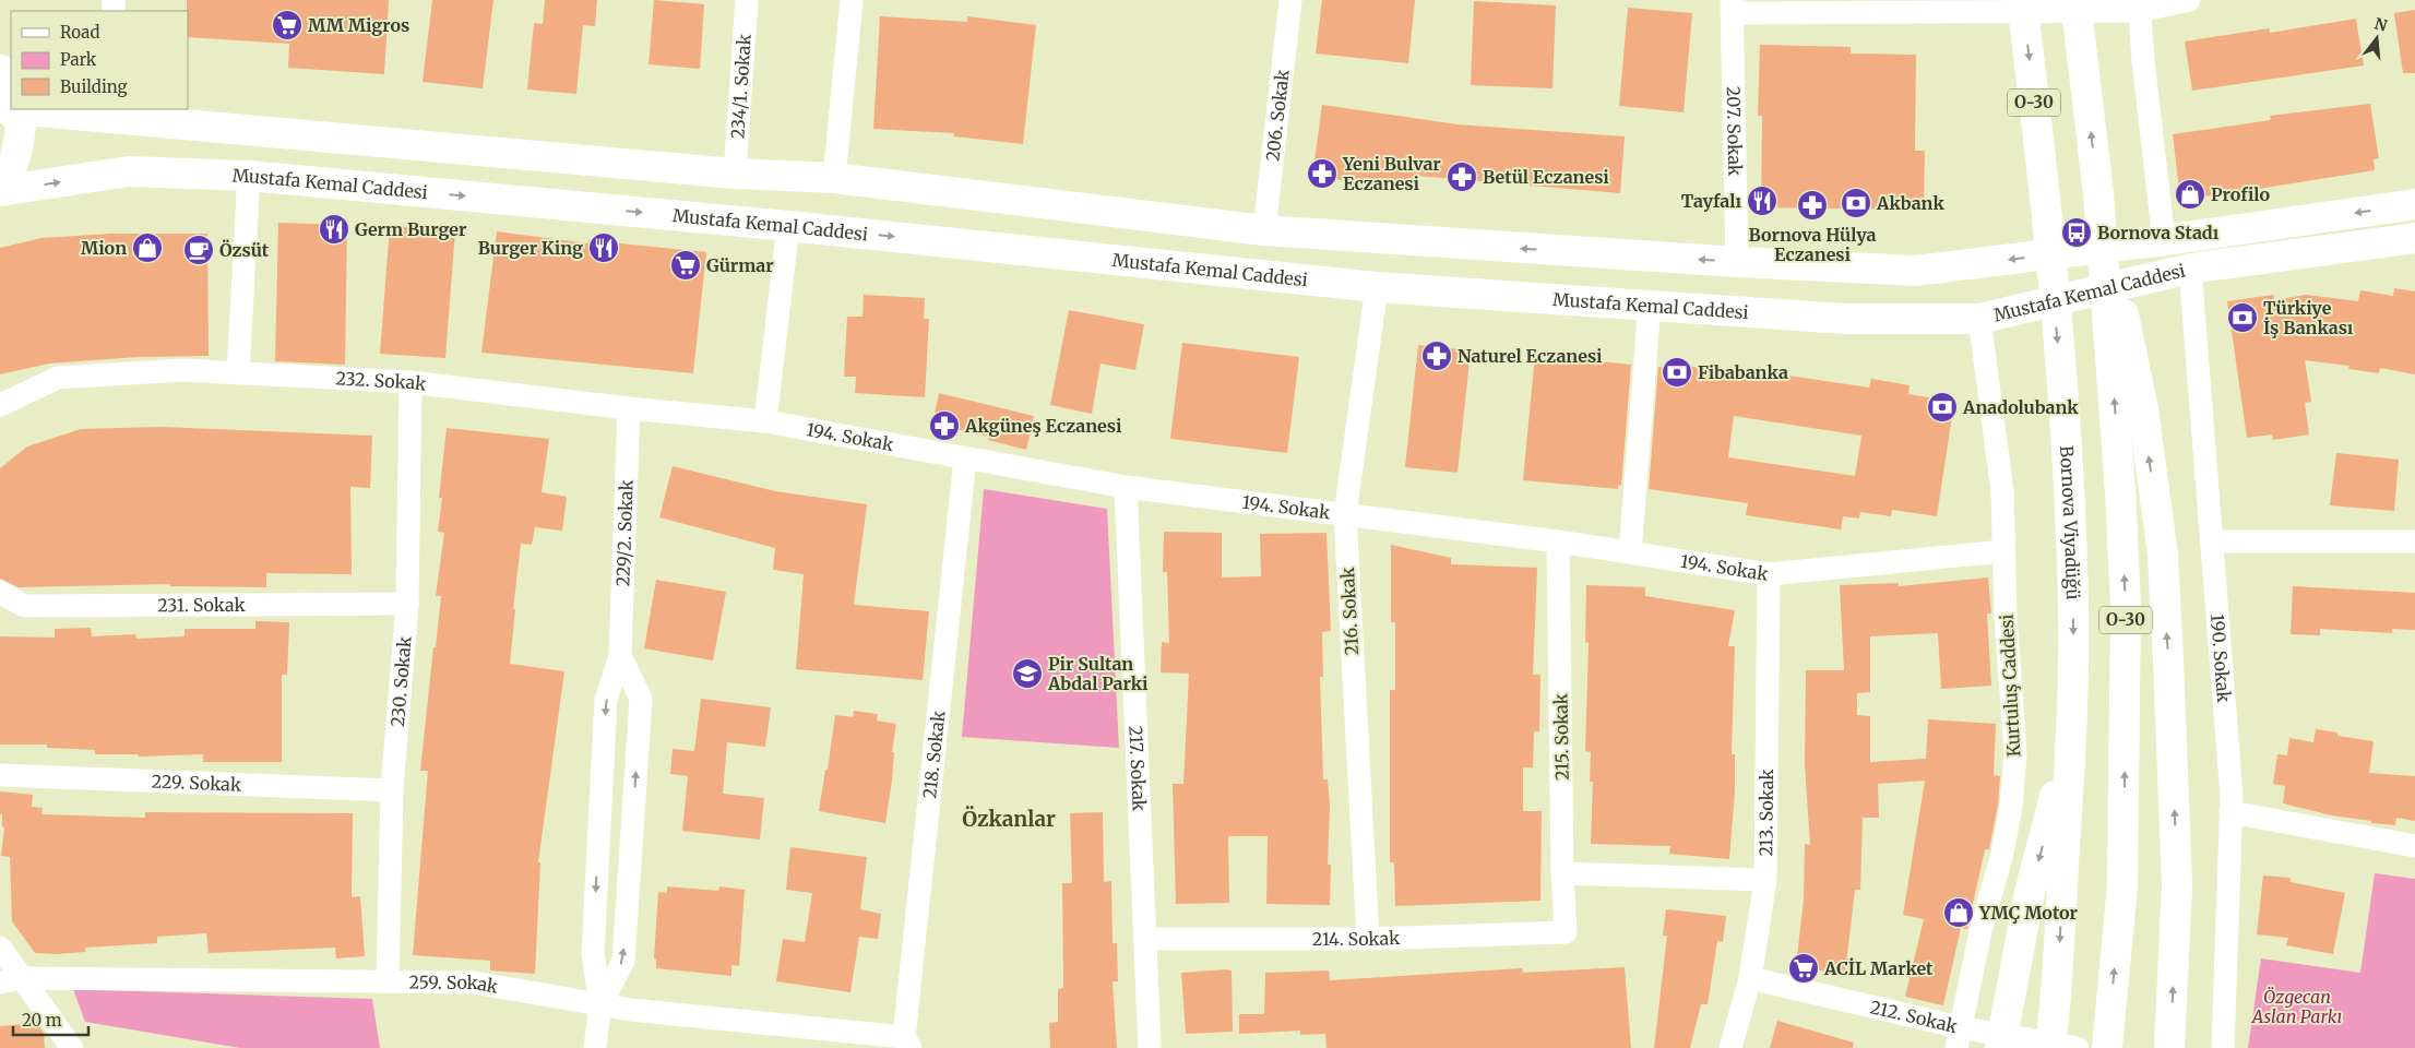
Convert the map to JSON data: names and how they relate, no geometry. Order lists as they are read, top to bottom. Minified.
{"streets":{"main road":["O-30","Mustafa Kemal Caddesi","Bornova Viyadüğü"],"street":["234/1. Sokak","206. Sokak","207. Sokak","232. Sokak","194. Sokak","229/2. Sokak","231. Sokak","216. Sokak","190. Sokak","230. Sokak","Kurtuluş Caddesi","215. Sokak","218. Sokak","217. Sokak","229. Sokak","213. Sokak","214. Sokak","259. Sokak","212. Sokak"]},"crossings":[["234/1. Sokak","Mustafa Kemal Caddesi"],["206. Sokak","Mustafa Kemal Caddesi"],["207. Sokak","Mustafa Kemal Caddesi"],["Mustafa Kemal Caddesi","216. Sokak"],["Mustafa Kemal Caddesi","190. Sokak"],["Mustafa Kemal Caddesi","Kurtuluş Caddesi"],["232. Sokak","194. Sokak"],["232. Sokak","229/2. Sokak"],["232. Sokak","230. Sokak"],["194. Sokak","216. Sokak"],["194. Sokak","Kurtuluş Caddesi"],["194. Sokak","215. Sokak"],["194. Sokak","218. Sokak"],["194. Sokak","217. Sokak"],["194. Sokak","213. Sokak"],["231. Sokak","230. Sokak"],["216. Sokak","214. Sokak"],["230. Sokak","229. Sokak"],["230. Sokak","259. Sokak"],["Kurtuluş Caddesi","212. Sokak"],["215. Sokak","214. Sokak"],["218. Sokak","259. Sokak"],["217. Sokak","214. Sokak"],["213. Sokak","212. Sokak"]],"districts":["Özkanlar"],"parks":["Özgecan Aslan Parkı"],"places":{"supermarket":["MM Migros","Gürmar","ACİL Market"],"pharmacy":["Yeni Bulvar Eczanesi","Betül Eczanesi","Bornova Hülya Eczanesi","Naturel Eczanesi","Akgüneş Eczanesi"],"shop":["Profilo","Mion","YMÇ Motor"],"restaurant":["Tayfalı","Germ Burger","Burger King"],"bank":["Akbank","Türkiye İş Bankası","Fibabanka","Anadolubank"],"bus stop":["Bornova Stadı"],"cafe":["Özsüt"],"school or university":["Pir Sultan Abdal Parki"]},"legend":["Road","Park","Building"],"scale_bar":"20 m","north":"top"}
